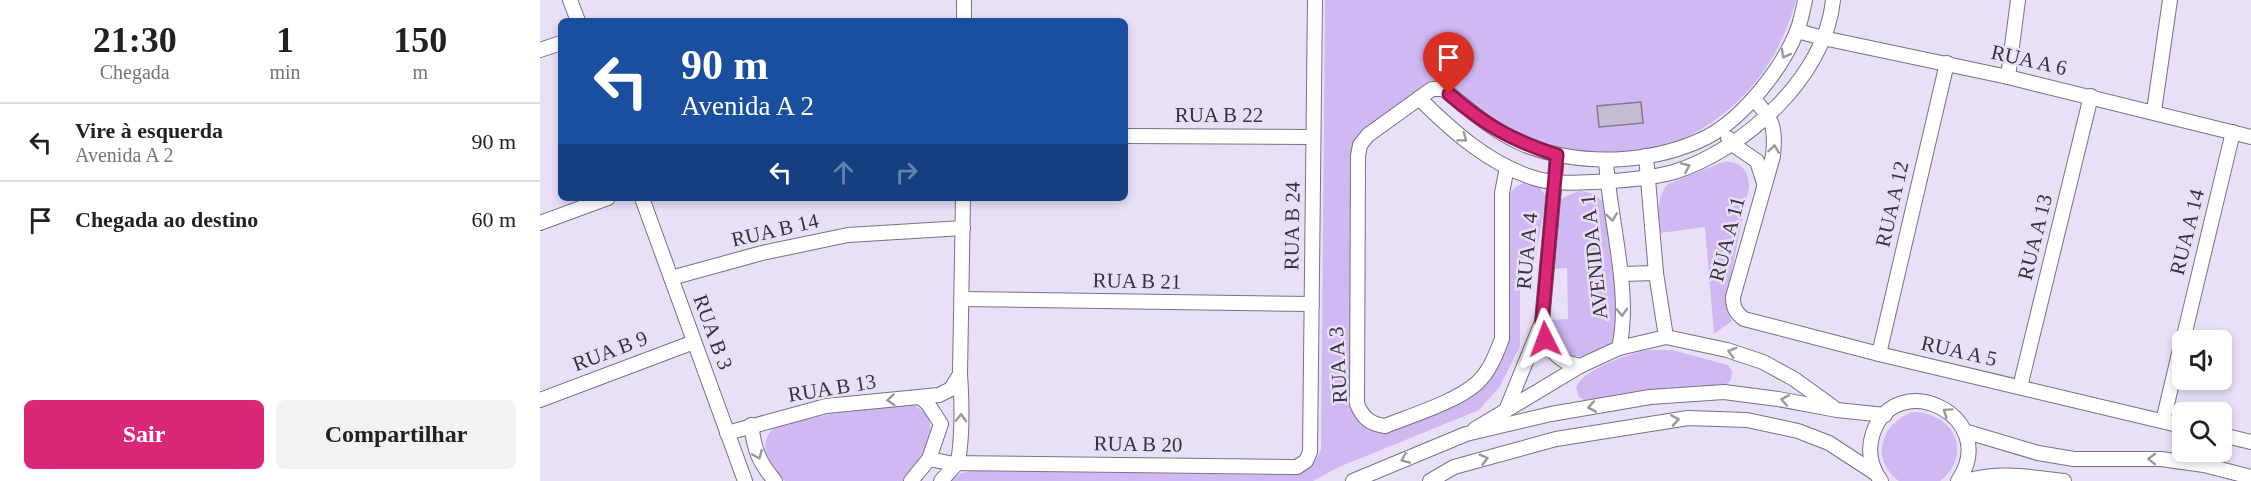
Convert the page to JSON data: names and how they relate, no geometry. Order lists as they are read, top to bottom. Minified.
{"streets":{"street":["RUA A 6","RUA B 22","RUA A 12","RUA B 24","RUA B 14","RUA A 14","RUA A 13","RUA A 11","RUA A 4","AVENIDA A 1","RUA B 21","RUA B 3","RUA B 9","RUA A 5","RUA A 3","RUA B 13","RUA B 20"]},"crossings":[["RUA A 6","RUA A 12"],["RUA A 6","RUA A 14"],["RUA A 6","RUA A 13"],["RUA B 22","RUA B 24"],["RUA A 12","RUA A 5"],["RUA B 24","RUA B 21"],["RUA B 24","RUA B 20"],["RUA B 14","RUA B 3"],["RUA A 14","RUA A 5"],["RUA A 13","RUA A 5"],["RUA A 11","RUA A 5"],["RUA A 4","AVENIDA A 1"],["RUA B 3","RUA B 9"],["RUA B 3","RUA B 13"]],"one_way":["RUA B 13"],"page":{"eta":["21:30","Chegada","1","min","150","m"],"turn":["90 m","Avenida A 2"],"list":[{"name":"Vire à esquerda","note":"Avenida A 2","value":"90 m"},{"name":"Chegada ao destino","value":"60 m"}],"buttons":["Sair","Compartilhar"]}}
